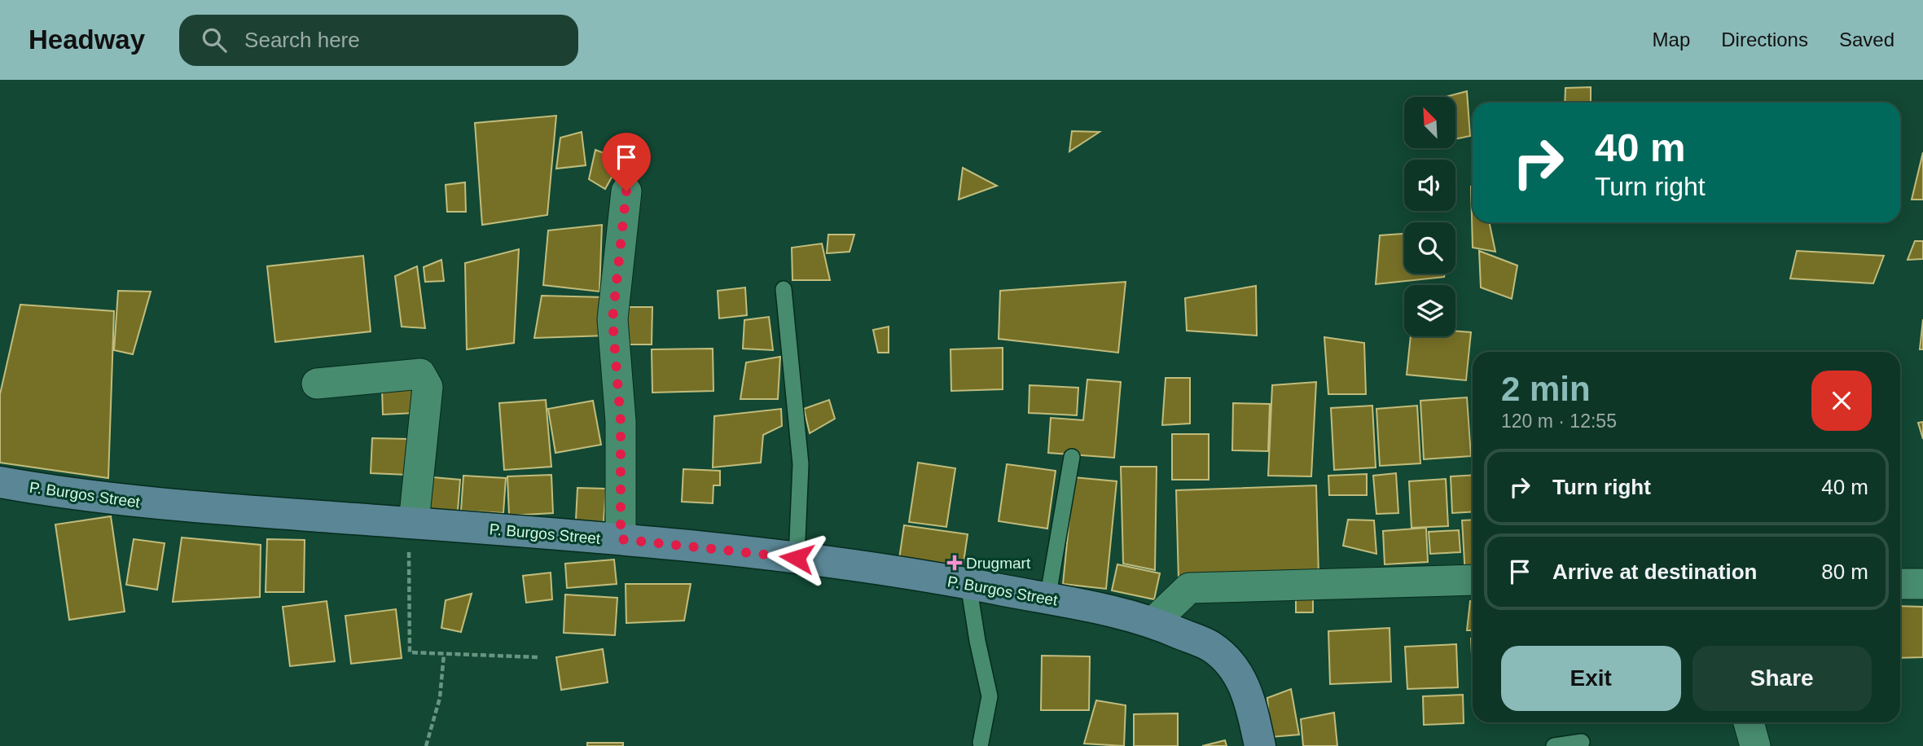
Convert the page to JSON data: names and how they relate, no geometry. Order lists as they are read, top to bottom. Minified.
{"streets":{"street":["P. Burgos Street"]},"places":{"health":["Drugmart"]},"north":"top left","page":{"header":"Headway","search":"Search here","nav":["Map","Directions","Saved"],"turn":["40 m","Turn right"],"heading":["2 min","120 m · 12:55"],"list":[{"name":"Turn right","value":"40 m"},{"name":"Arrive at destination","value":"80 m"}],"buttons":["Exit","Share"]}}
